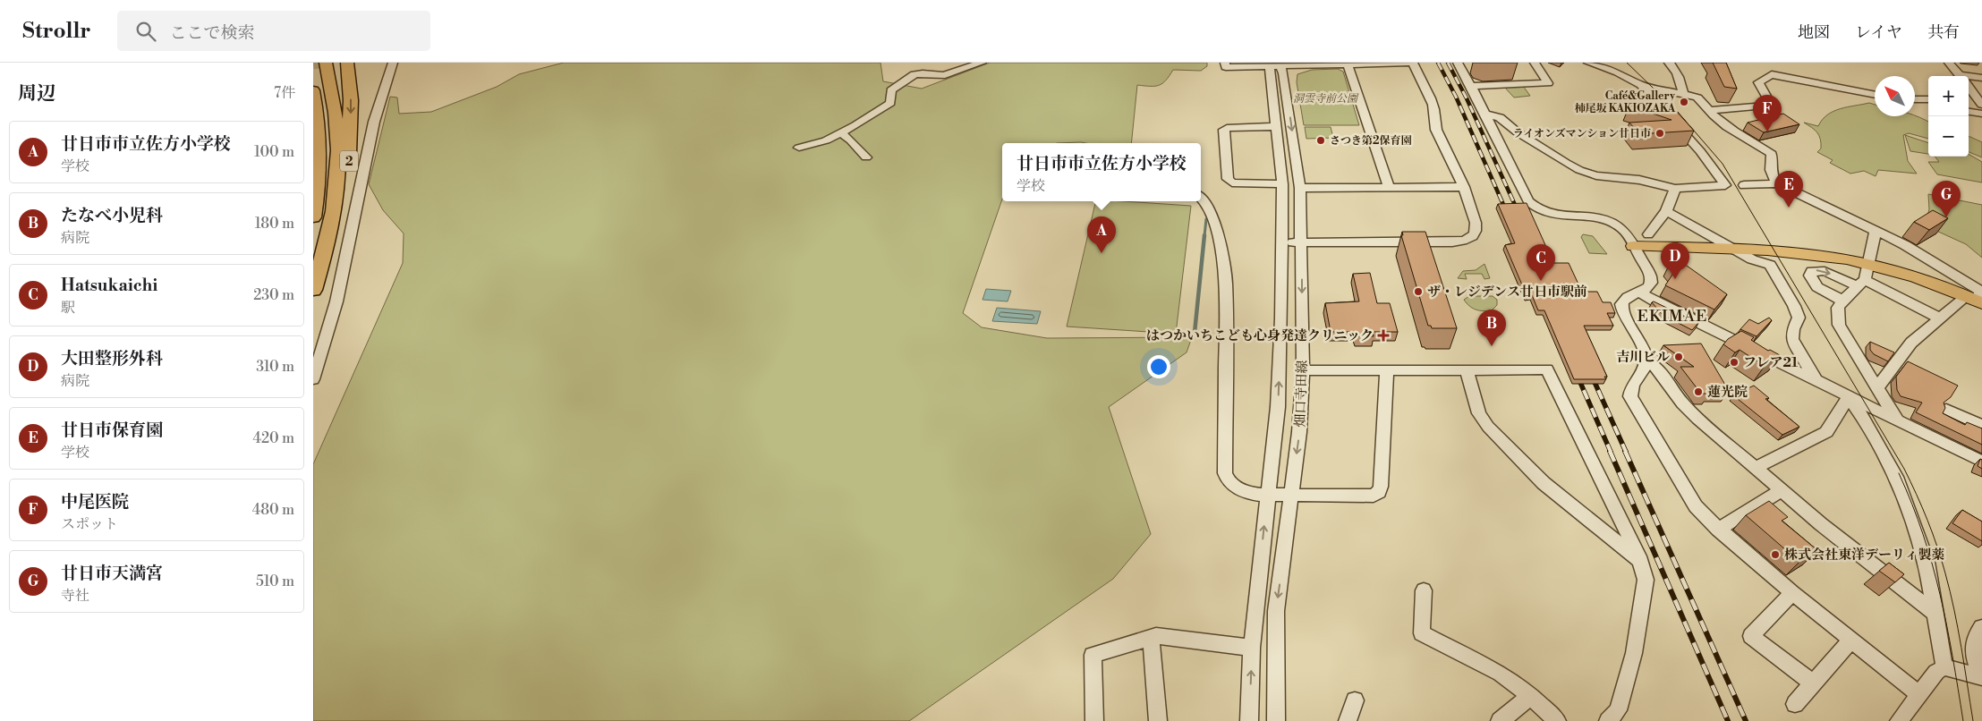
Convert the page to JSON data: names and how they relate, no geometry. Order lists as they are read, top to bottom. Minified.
{"streets":{"highway":["2"],"street":["畑口寺田線"]},"districts":["EKIMAE"],"parks":["洞雲寺前公園"],"places":{"other":["Café&Gallery 柿尾坂 KAKIOZAKA","ライオンズマンション廿日市","さつき第2保育園","ザ・レジデンス廿日市駅前","吉川ビル","フレア21","蓮光院","株式会社東洋デーリィ製薬"],"health":["はつかいちこども心身発達クリニック"]},"north":"top left","page":{"header":"Strollr","search":"ここで検索","nav":["地図","レイヤ","共有"],"heading":["周辺","7件"],"map_buttons":["+","−"],"pins":["F","E","G","A","D","C","B"],"list":[{"mark":"A","name":"廿日市市立佐方小学校","note":"学校","value":"100 m"},{"mark":"B","name":"たなべ小児科","note":"病院","value":"180 m"},{"mark":"C","name":"Hatsukaichi","note":"駅","value":"230 m"},{"mark":"D","name":"大田整形外科","note":"病院","value":"310 m"},{"mark":"E","name":"廿日市保育園","note":"学校","value":"420 m"},{"mark":"F","name":"中尾医院","note":"スポット","value":"480 m"},{"mark":"G","name":"廿日市天満宮","note":"寺社","value":"510 m"}],"popup":["廿日市市立佐方小学校","学校"]}}
